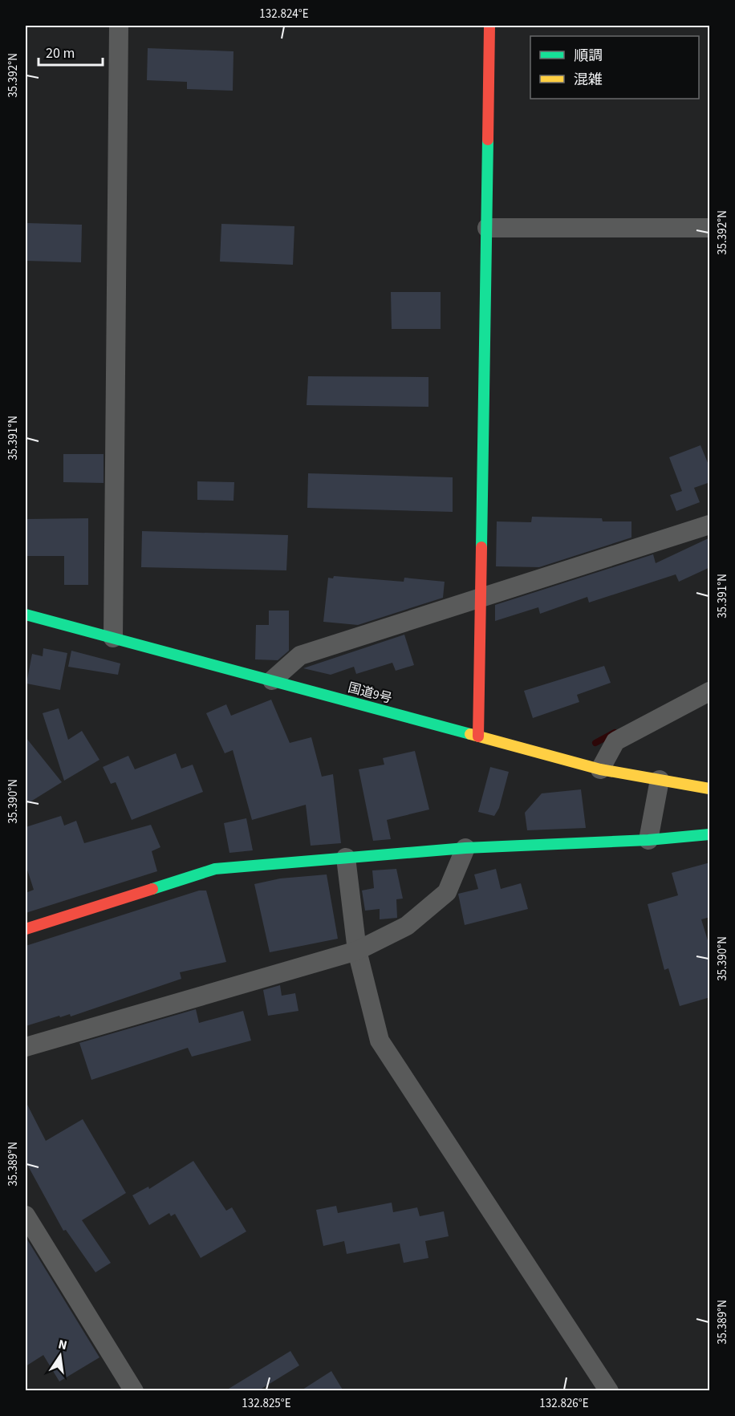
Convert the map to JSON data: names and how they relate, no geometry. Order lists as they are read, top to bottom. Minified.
{"streets":{"main road":["国道9号"]},"legend":["順調","混雑"],"scale_bar":"20 m","north":"top","coordinates":["132.824°E","35.392°N","35.391°N","35.390°N","35.389°N","132.825°E","132.826°E"]}
